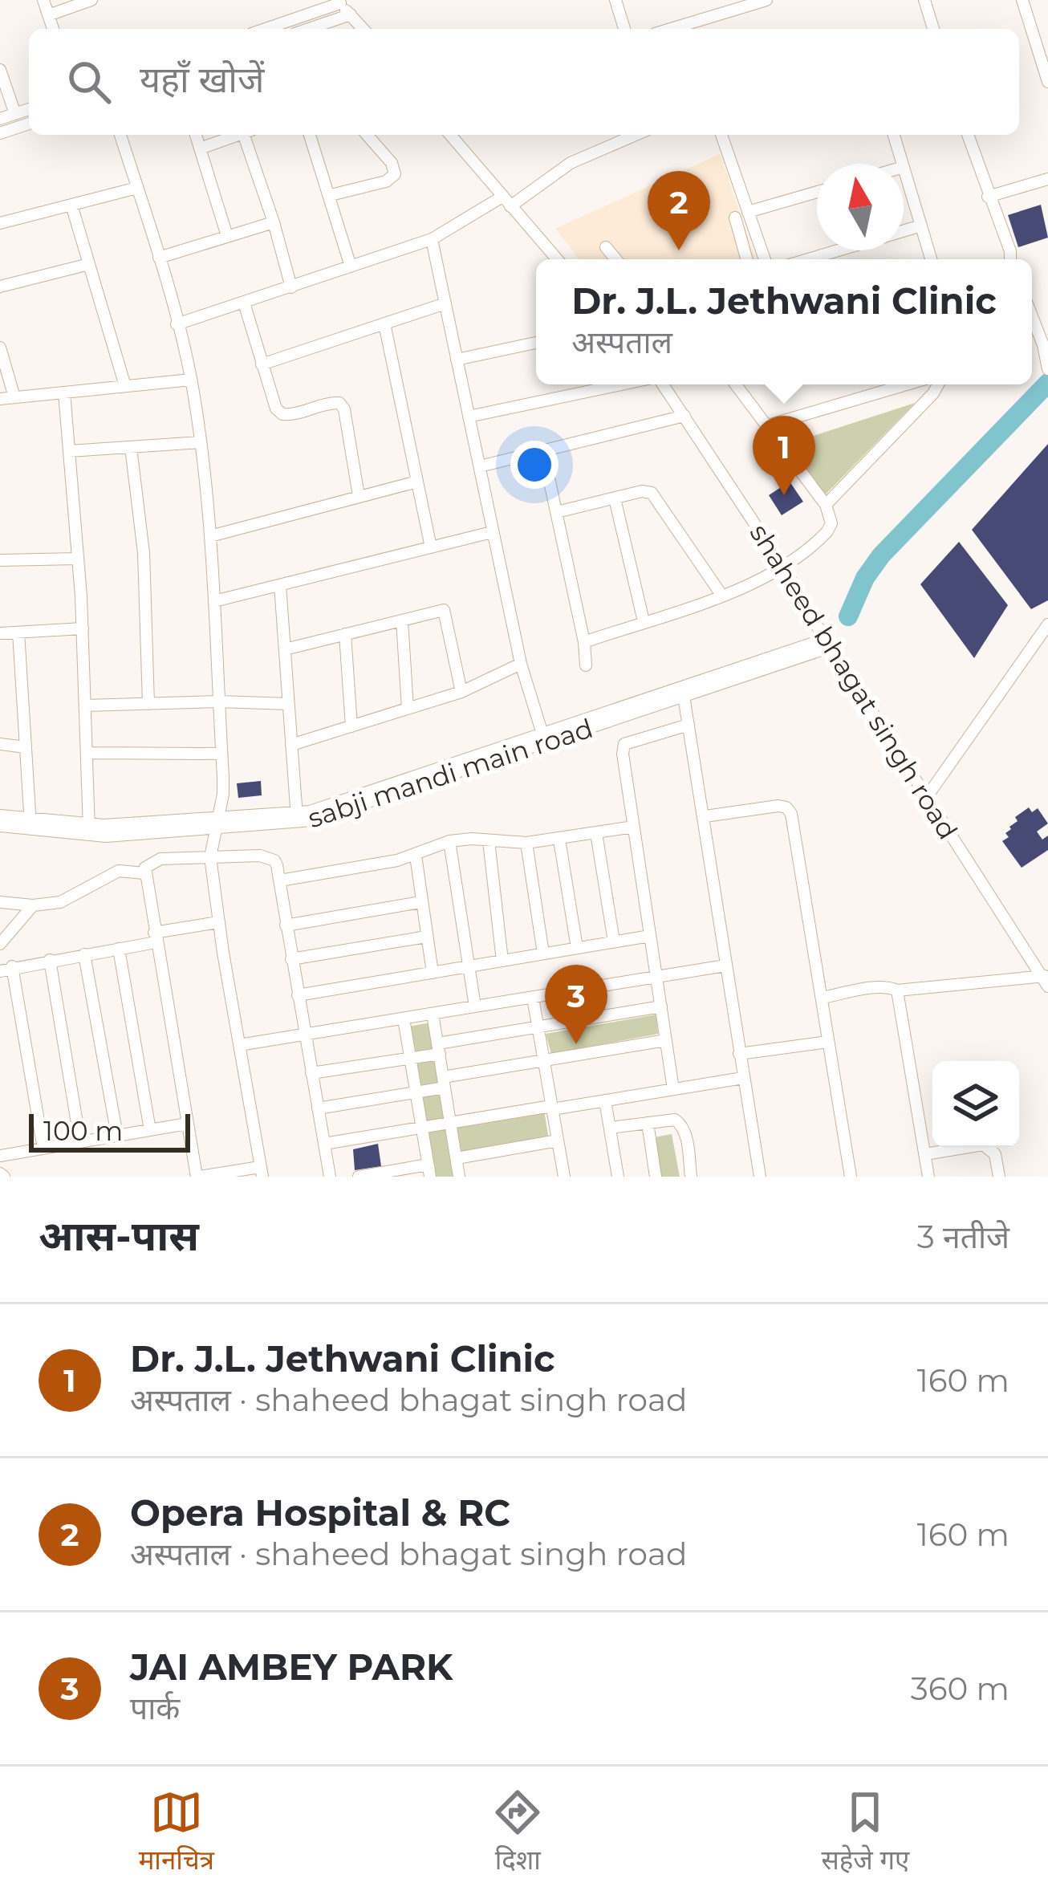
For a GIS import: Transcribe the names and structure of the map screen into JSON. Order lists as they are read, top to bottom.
{
  "streets": {
    "street": ["shaheed bhagat singh road", "sabji mandi main road"]
  },
  "crossings": [
    ["shaheed bhagat singh road", "sabji mandi main road"]
  ],
  "scale_bar": "100 m",
  "north": "top",
  "page": {
    "search": "यहाँ खोजें",
    "pins": ["2", "1", "3"],
    "popup": ["Dr. J.L. Jethwani Clinic", "अस्पताल"],
    "scale": "100 m",
    "heading": ["आस-पास", "3 नतीजे"],
    "list": [
      {
        "mark": "1",
        "name": "Dr. J.L. Jethwani Clinic",
        "note": "अस्पताल · shaheed bhagat singh road",
        "value": "160 m"
      },
      {
        "mark": "2",
        "name": "Opera Hospital & RC",
        "note": "अस्पताल · shaheed bhagat singh road",
        "value": "160 m"
      },
      {
        "mark": "3",
        "name": "JAI AMBEY PARK",
        "note": "पार्क",
        "value": "360 m"
      }
    ],
    "nav": ["मानचित्र", "दिशा", "सहेजे गए"]
  }
}
